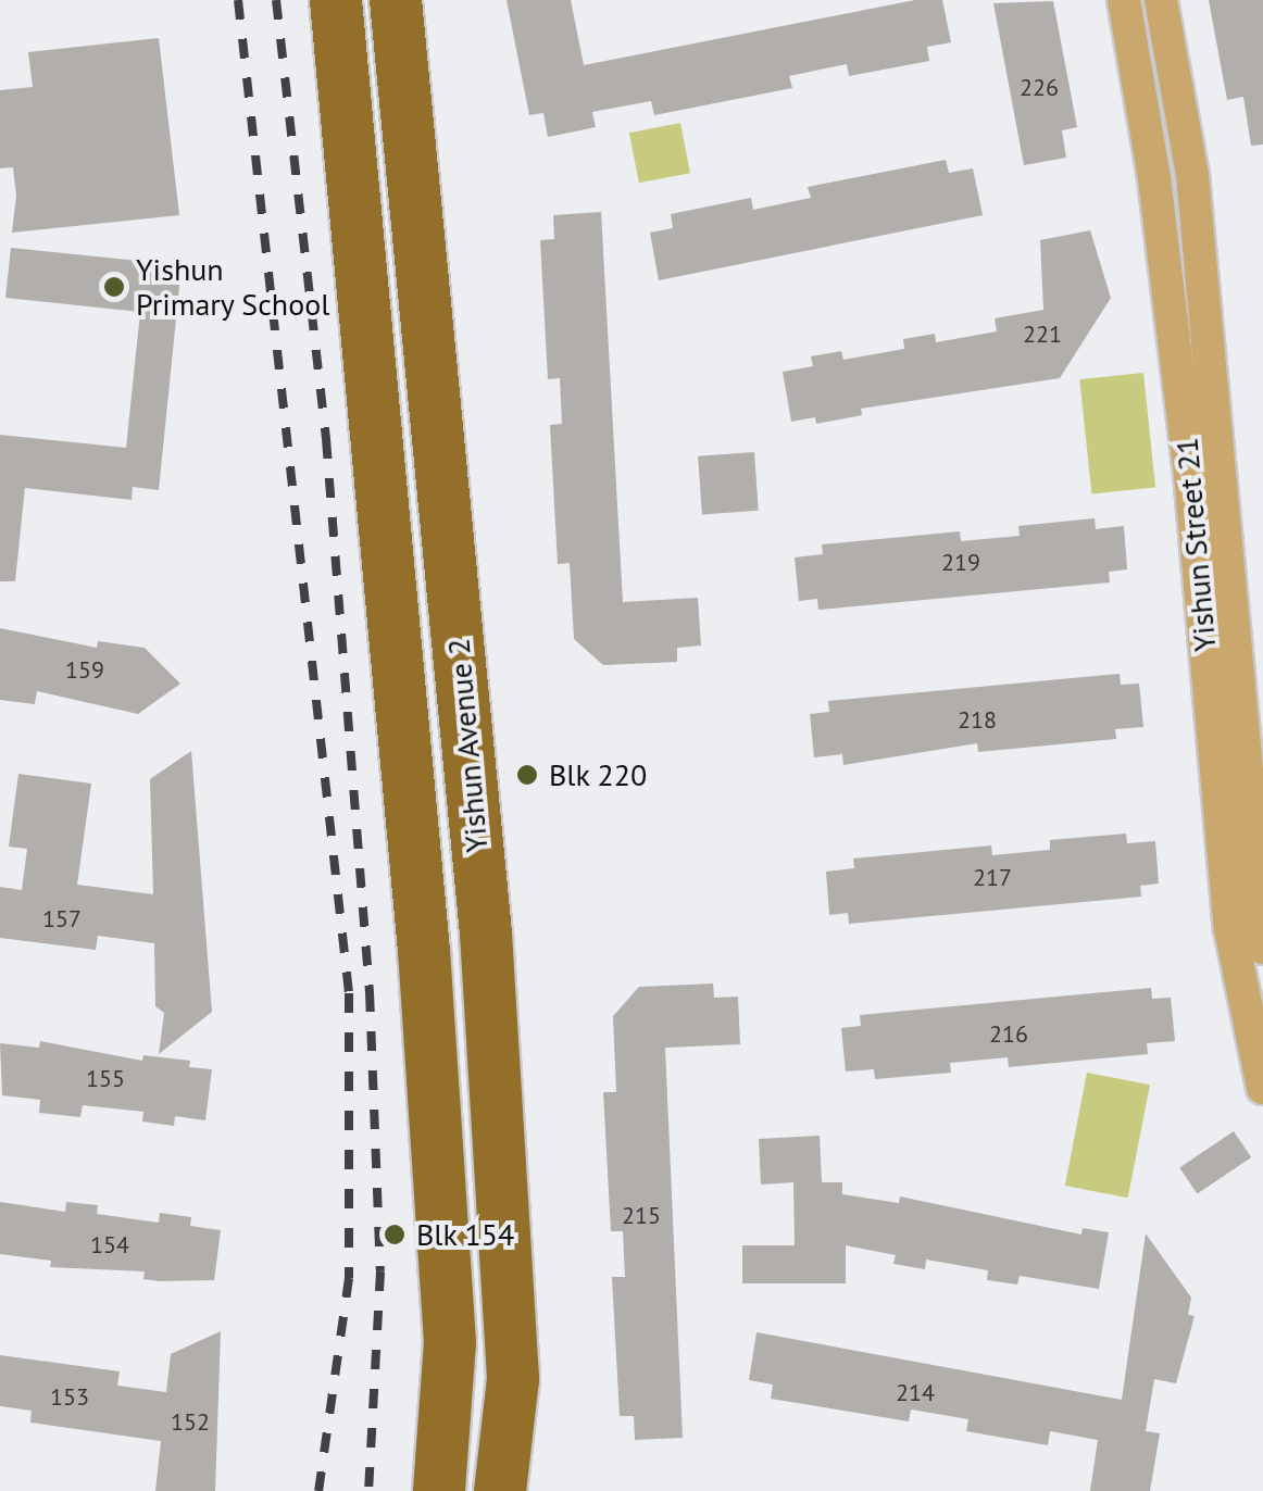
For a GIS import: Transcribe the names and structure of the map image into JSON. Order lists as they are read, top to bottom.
{
  "streets": {
    "main road": ["Yishun Avenue 2"],
    "street": ["Yishun Street 21"]
  },
  "places": ["Yishun Primary School", "Blk 220", "Blk 154"],
  "house_numbers": [
    "226",
    "221",
    "219",
    "159",
    "218",
    "217",
    "157",
    "216",
    "155",
    "215",
    "154",
    "214",
    "153",
    "152"
  ]
}
